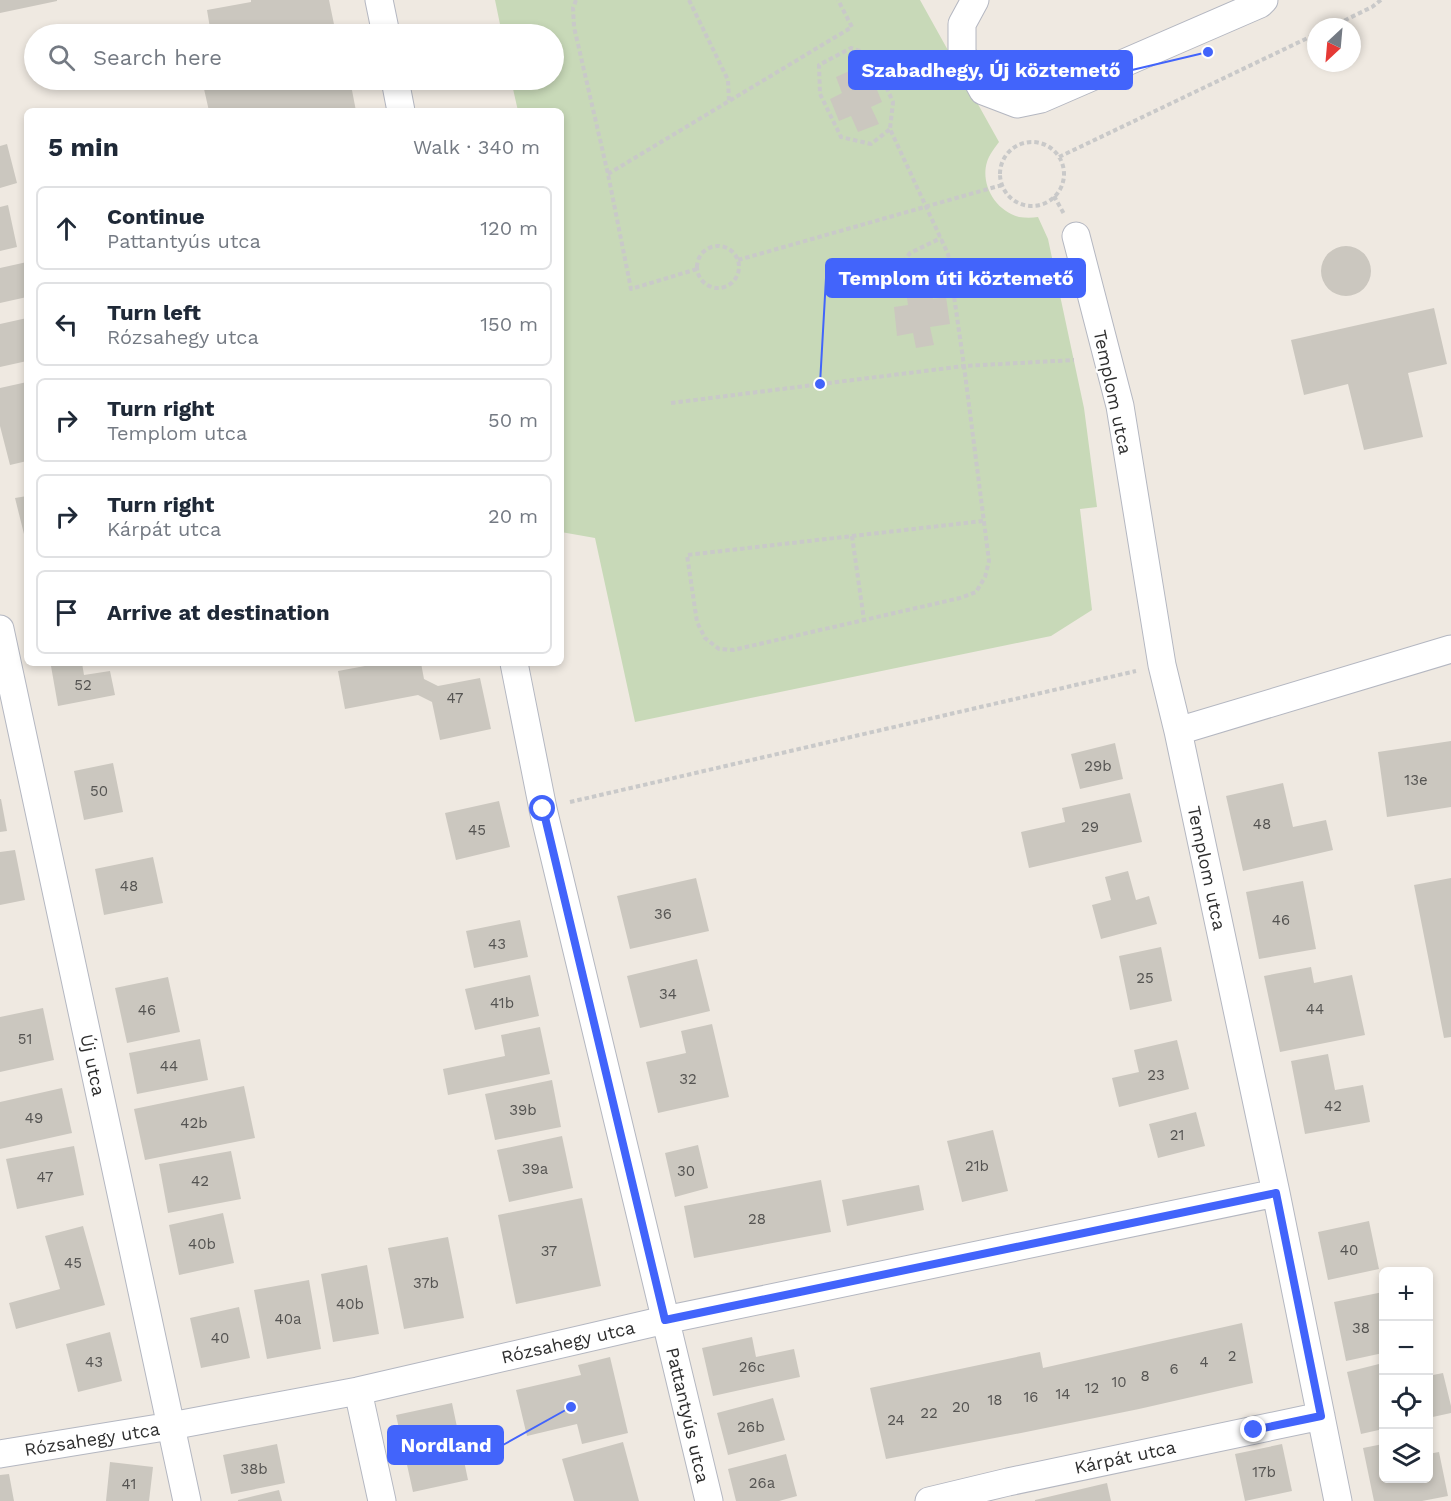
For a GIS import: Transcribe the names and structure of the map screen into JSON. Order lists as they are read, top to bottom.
{
  "streets": {
    "street": [
      "Templom utca",
      "Új utca",
      "Rózsahegy utca",
      "Pattantyús utca",
      "Kárpát utca"
    ]
  },
  "crossings": [
    ["Templom utca", "Rózsahegy utca"],
    ["Templom utca", "Kárpát utca"],
    ["Új utca", "Rózsahegy utca"],
    ["Rózsahegy utca", "Pattantyús utca"]
  ],
  "places": ["Szabadhegy, Új köztemető", "Templom úti köztemető", "Nordland"],
  "house_numbers": [
    "52",
    "47",
    "29b",
    "13e",
    "50",
    "48",
    "29",
    "45",
    "48",
    "36",
    "46",
    "43",
    "25",
    "34",
    "41b",
    "44",
    "46",
    "51",
    "44",
    "23",
    "32",
    "42",
    "39b",
    "49",
    "42b",
    "21",
    "21b",
    "39a",
    "30",
    "47",
    "42",
    "28",
    "40b",
    "40",
    "37",
    "45",
    "37b",
    "40b",
    "40a",
    "38",
    "40",
    "2",
    "43",
    "4",
    "26c",
    "6",
    "8",
    "10",
    "12",
    "14",
    "16",
    "18",
    "20",
    "22",
    "24",
    "26b",
    "38b",
    "17b",
    "26a",
    "41"
  ],
  "north": "bottom left",
  "page": {
    "search": "Search here",
    "heading": ["5 min", "Walk · 340 m"],
    "list": [
      ["Continue", "Pattantyús utca", "120 m"],
      ["Turn left", "Rózsahegy utca", "150 m"],
      ["Turn right", "Templom utca", "50 m"],
      ["Turn right", "Kárpát utca", "20 m"],
      "Arrive at destination"
    ],
    "map_buttons": ["+", "−"]
  }
}
